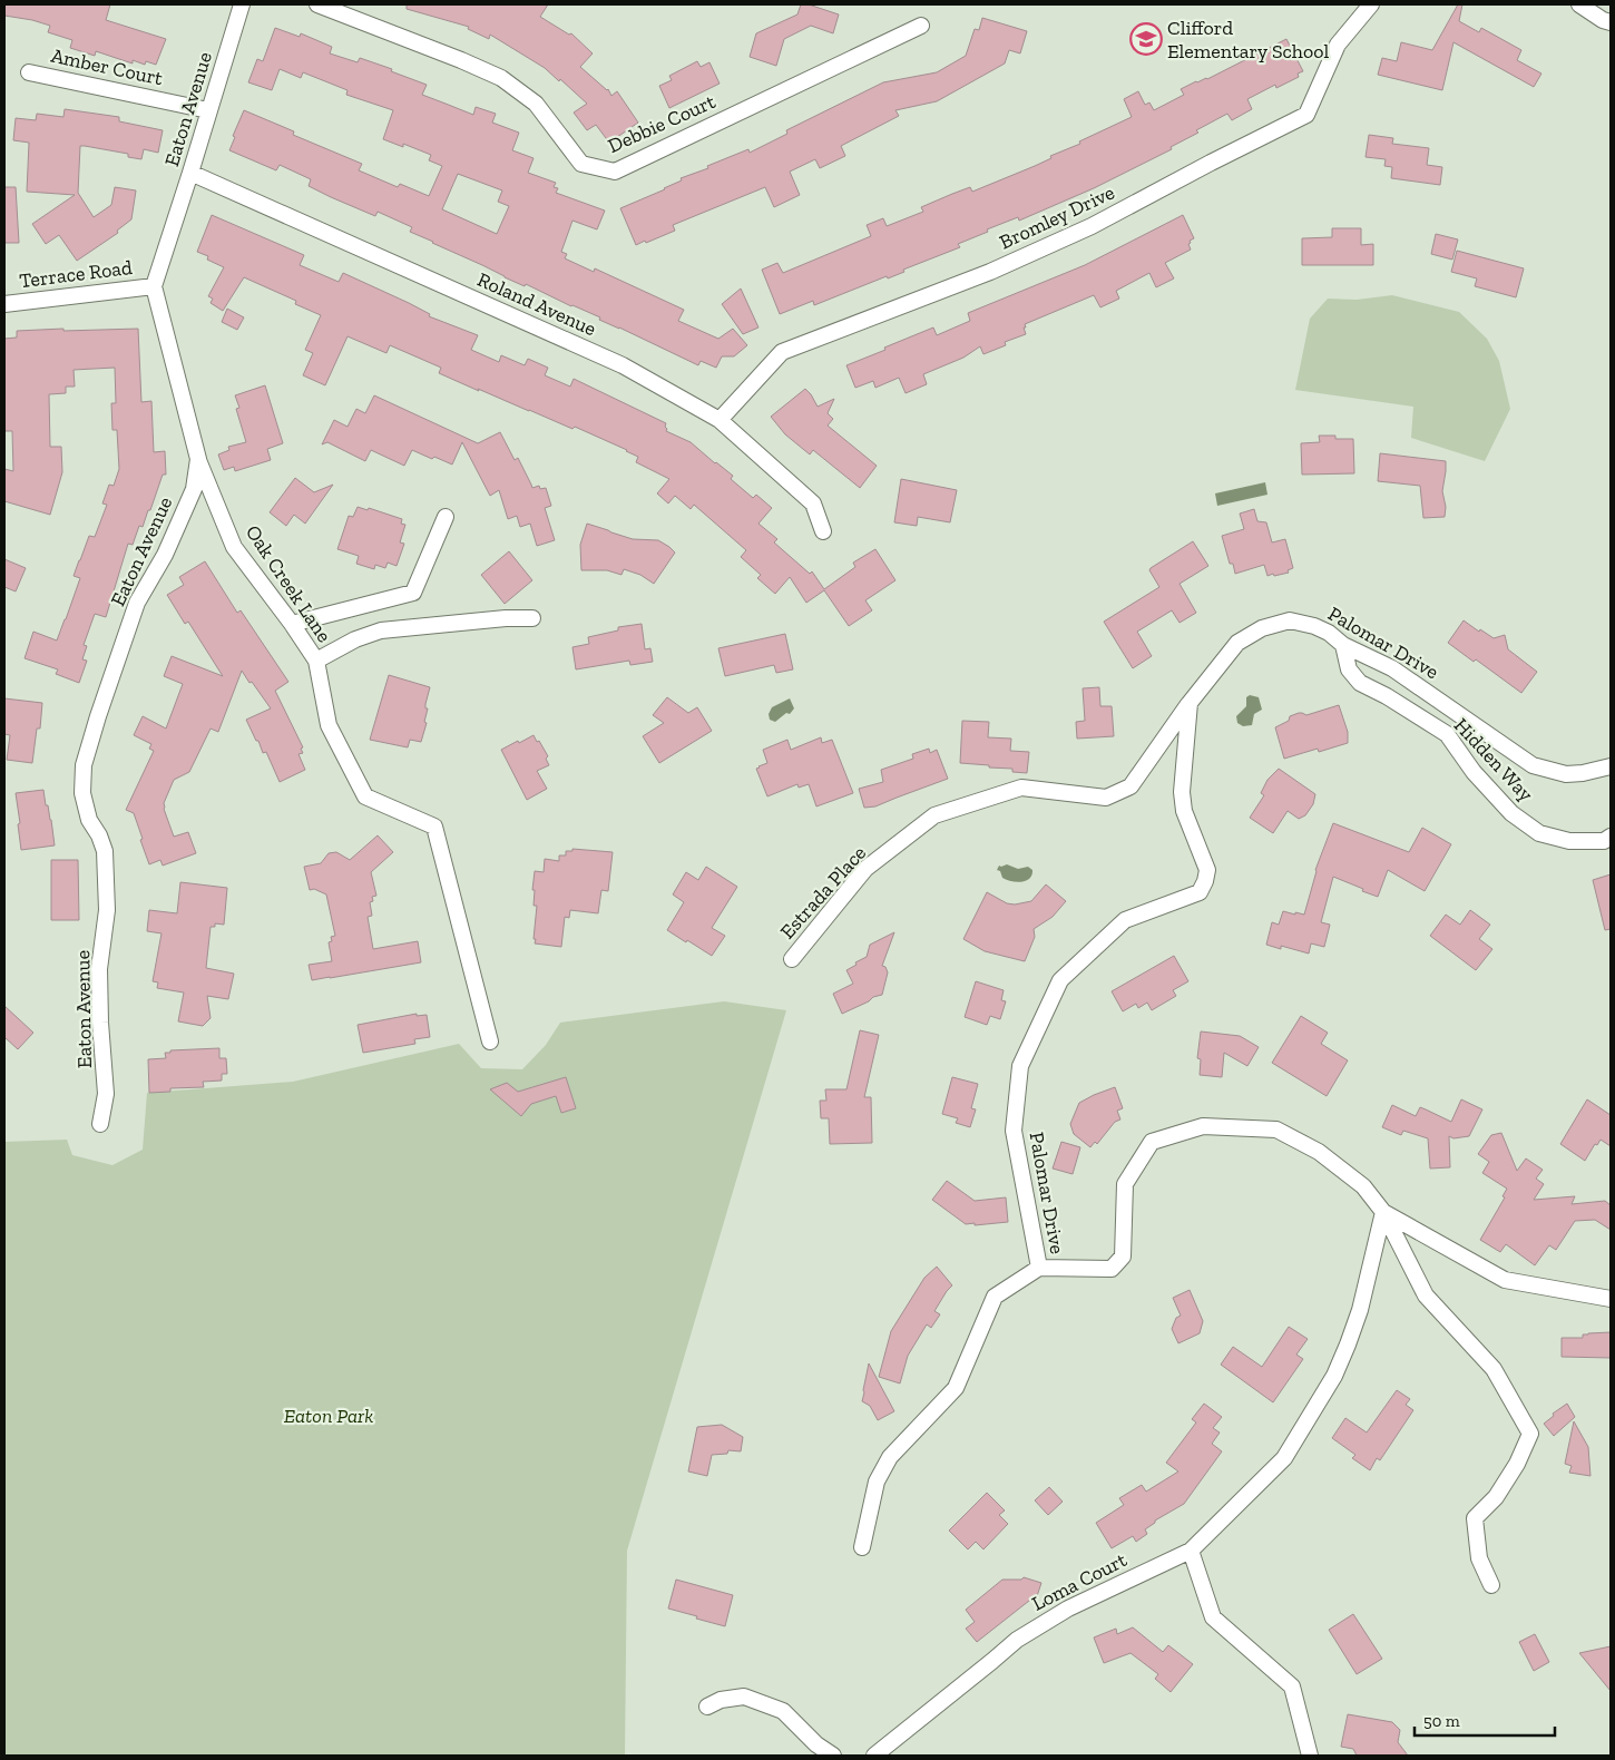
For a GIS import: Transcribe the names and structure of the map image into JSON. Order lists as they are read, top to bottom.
{
  "streets": {
    "street": [
      "Amber Court",
      "Eaton Avenue",
      "Debbie Court",
      "Bromley Drive",
      "Terrace Road",
      "Roland Avenue",
      "Oak Creek Lane",
      "Palomar Drive",
      "Hidden Way",
      "Estrada Place",
      "Loma Court"
    ]
  },
  "crossings": [
    ["Amber Court", "Eaton Avenue"],
    ["Eaton Avenue", "Terrace Road"],
    ["Eaton Avenue", "Roland Avenue"],
    ["Eaton Avenue", "Oak Creek Lane"],
    ["Bromley Drive", "Roland Avenue"],
    ["Palomar Drive", "Hidden Way"],
    ["Palomar Drive", "Estrada Place"]
  ],
  "parks": ["Eaton Park"],
  "places": {
    "school or university": ["Clifford Elementary School"]
  },
  "scale_bar": "50 m"
}
